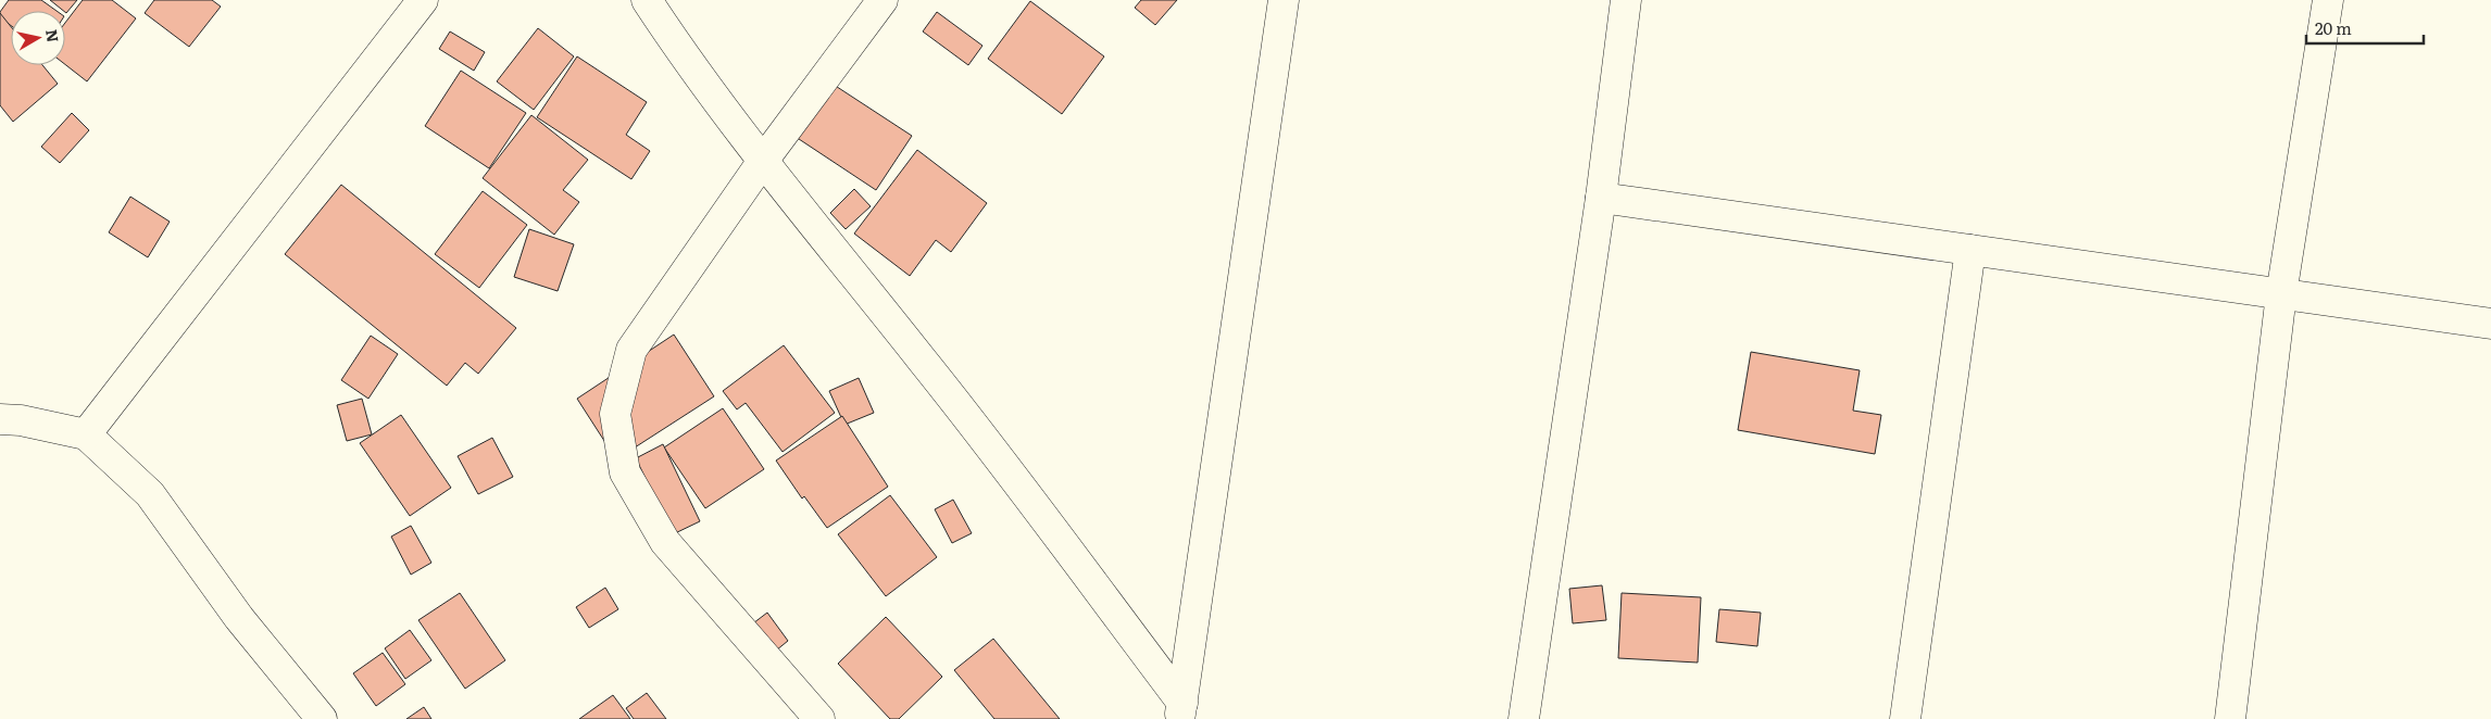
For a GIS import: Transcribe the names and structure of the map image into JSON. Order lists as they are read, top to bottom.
{
  "scale_bar": "20 m",
  "north": "right"
}
